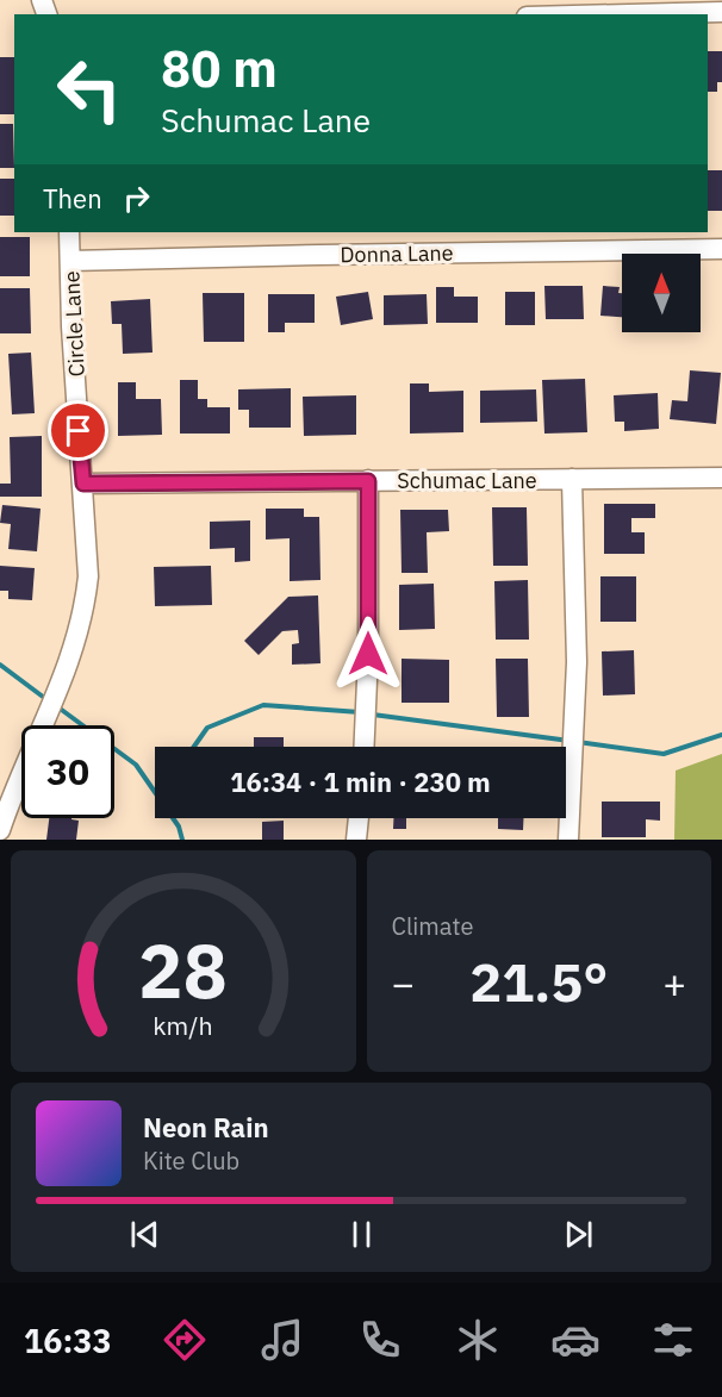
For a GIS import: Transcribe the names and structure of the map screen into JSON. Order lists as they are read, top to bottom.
{
  "streets": {
    "street": ["Donna Lane", "Circle Lane", "Schumac Lane"]
  },
  "crossings": [
    ["Donna Lane", "Circle Lane"],
    ["Circle Lane", "Schumac Lane"]
  ],
  "north": "top",
  "page": {
    "turn": ["80 m", "Schumac Lane"],
    "then": "Then",
    "limit": "30",
    "trip": "16:34 · 1 min · 230 m",
    "tile": "Climate",
    "heat": ["−", "21.5°", "+"],
    "song": ["Neon Rain", "Kite Club"],
    "tabs": "16:33",
    "gauge": ["28", "km/h"]
  }
}
